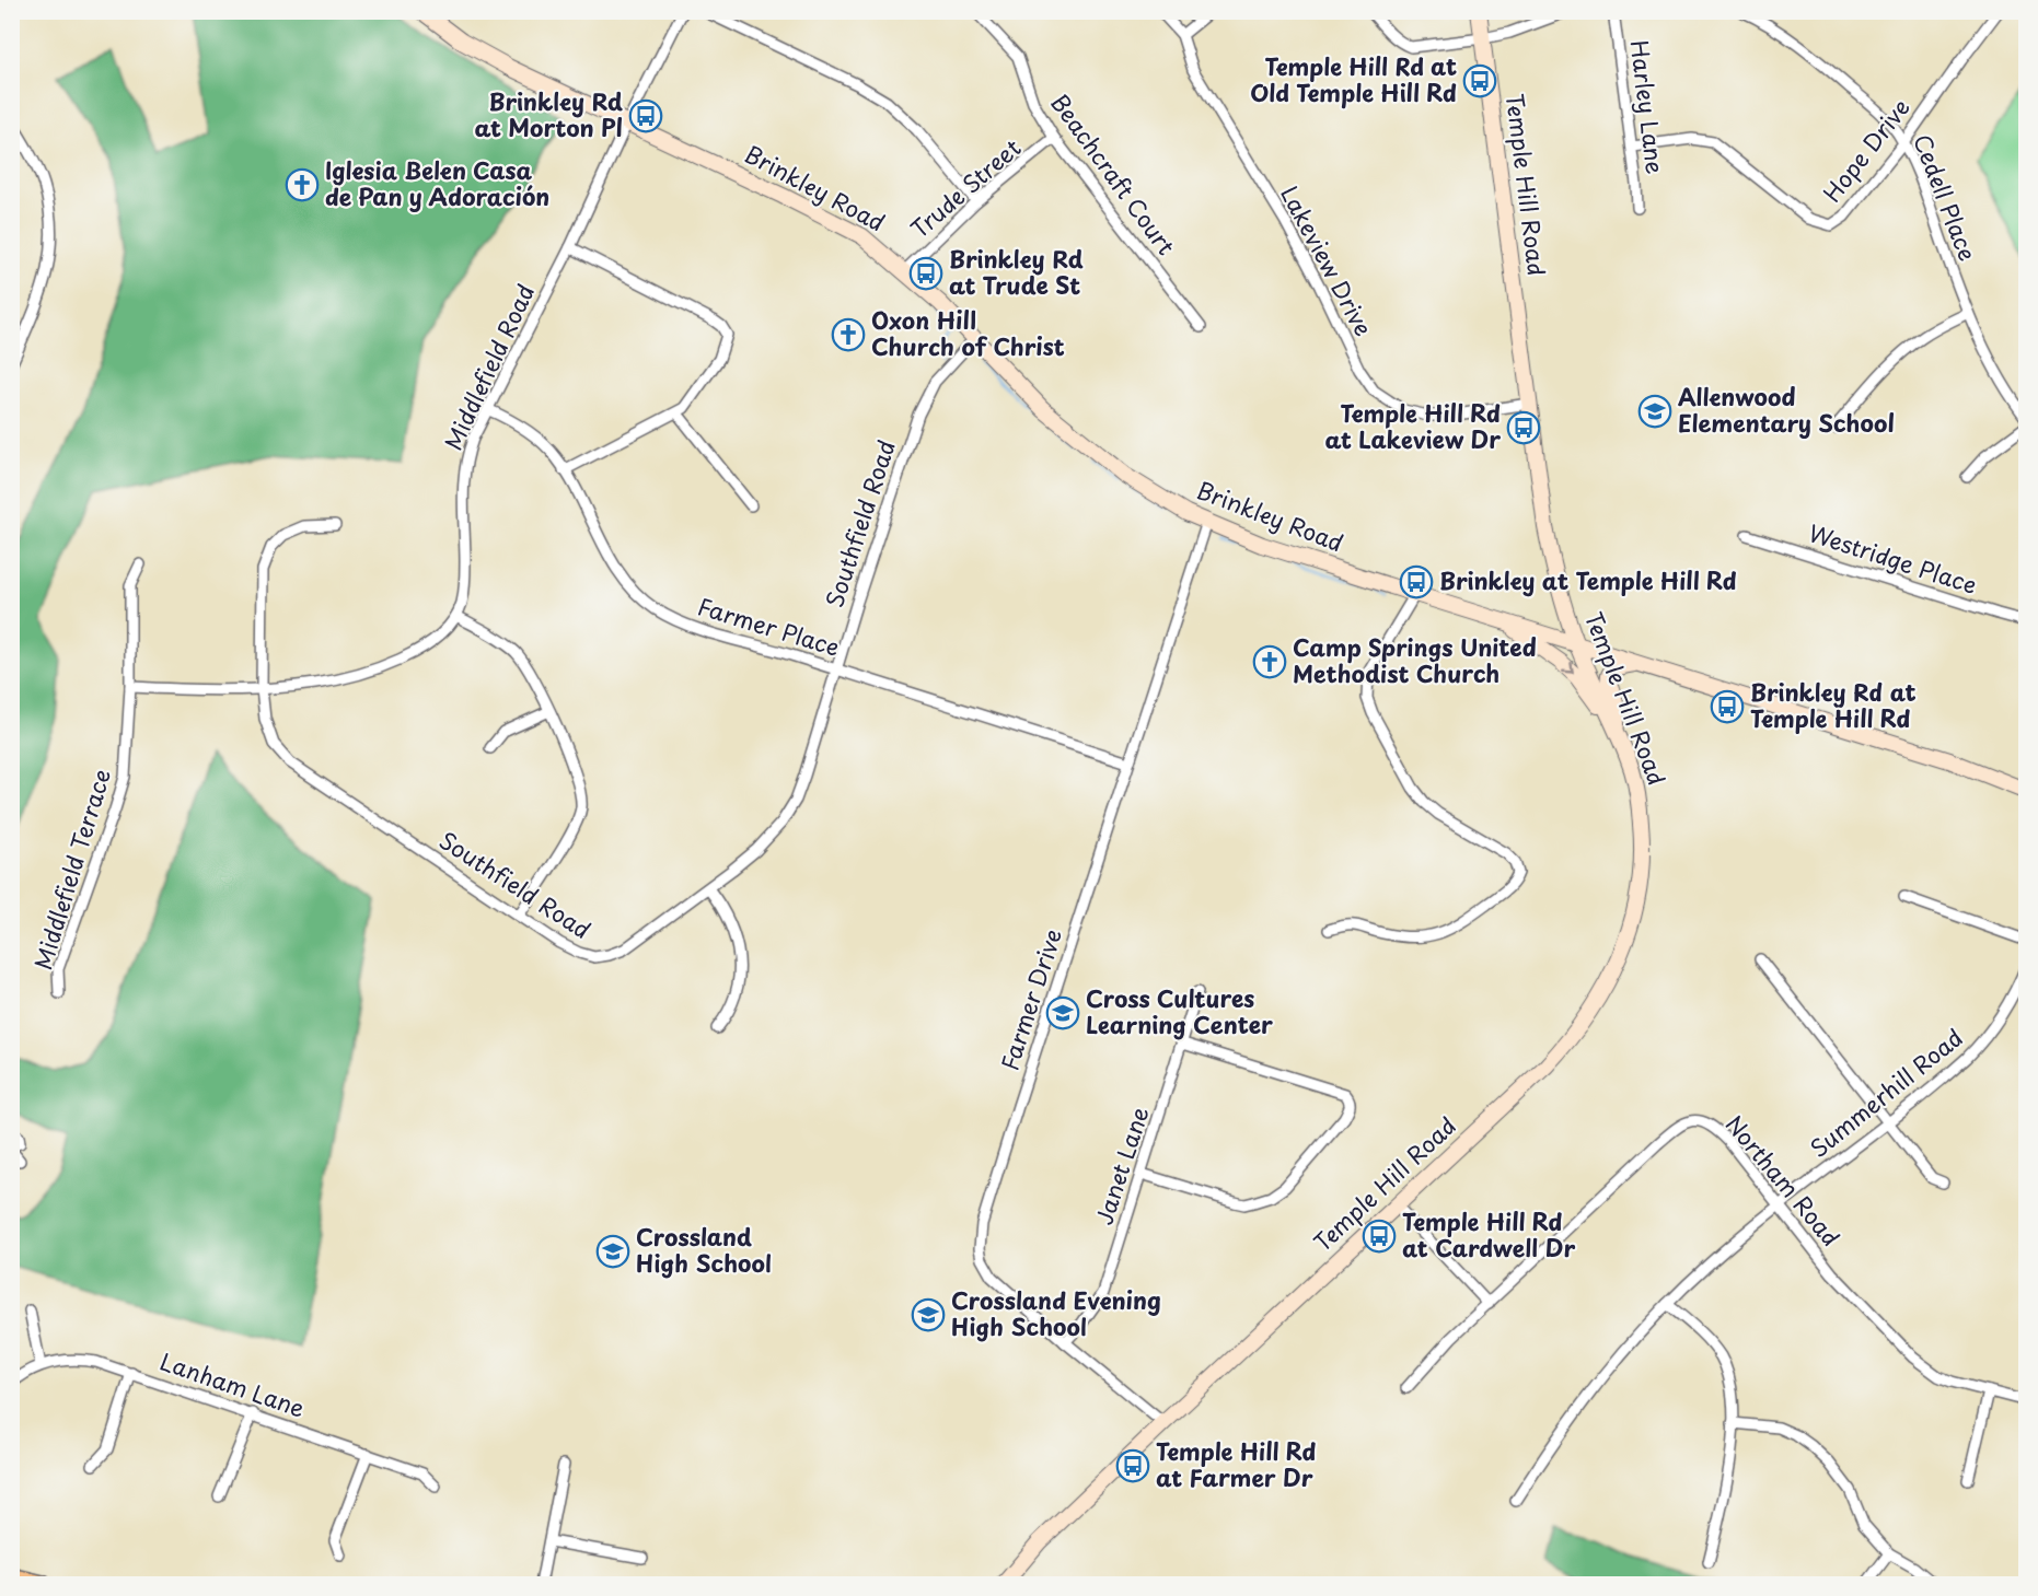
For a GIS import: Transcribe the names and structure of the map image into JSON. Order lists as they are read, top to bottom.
{
  "streets": {
    "main road": ["Temple Hill Road", "Brinkley Road"],
    "street": [
      "Harley Lane",
      "Hope Drive",
      "Beachcraft Court",
      "Trude Street",
      "Cedell Place",
      "Lakeview Drive",
      "Middlefield Road",
      "Southfield Road",
      "Westridge Place",
      "Farmer Place",
      "Middlefield Terrace",
      "Farmer Drive",
      "Summerhill Road",
      "Janet Lane",
      "Northam Road",
      "Lanham Lane"
    ]
  },
  "crossings": [
    ["Harley Lane", "Hope Drive"],
    ["Hope Drive", "Cedell Place"],
    ["Beachcraft Court", "Trude Street"],
    ["Temple Hill Road", "Brinkley Road"],
    ["Temple Hill Road", "Lakeview Drive"],
    ["Temple Hill Road", "Farmer Drive"],
    ["Brinkley Road", "Trude Street"],
    ["Brinkley Road", "Middlefield Road"],
    ["Brinkley Road", "Southfield Road"],
    ["Brinkley Road", "Farmer Drive"],
    ["Middlefield Road", "Farmer Place"],
    ["Southfield Road", "Farmer Place"],
    ["Farmer Place", "Farmer Drive"],
    ["Farmer Drive", "Janet Lane"],
    ["Summerhill Road", "Northam Road"]
  ],
  "places": {
    "bus stop": [
      "Temple Hill Rd at Old Temple Hill Rd",
      "Brinkley Rd at Morton Pl",
      "Brinkley Rd at Trude St",
      "Temple Hill Rd at Lakeview Dr",
      "Brinkley at Temple Hill Rd",
      "Brinkley Rd at Temple Hill Rd",
      "Temple Hill Rd at Cardwell Dr",
      "Temple Hill Rd at Farmer Dr"
    ],
    "church": ["Iglesia Belen Casa de Pan y Adoración", "Oxon Hill Church of Christ", "Camp Springs United Methodist Church"],
    "school or university": [
      "Allenwood Elementary School",
      "Cross Cultures Learning Center",
      "Crossland High School",
      "Crossland Evening High School"
    ]
  }
}
